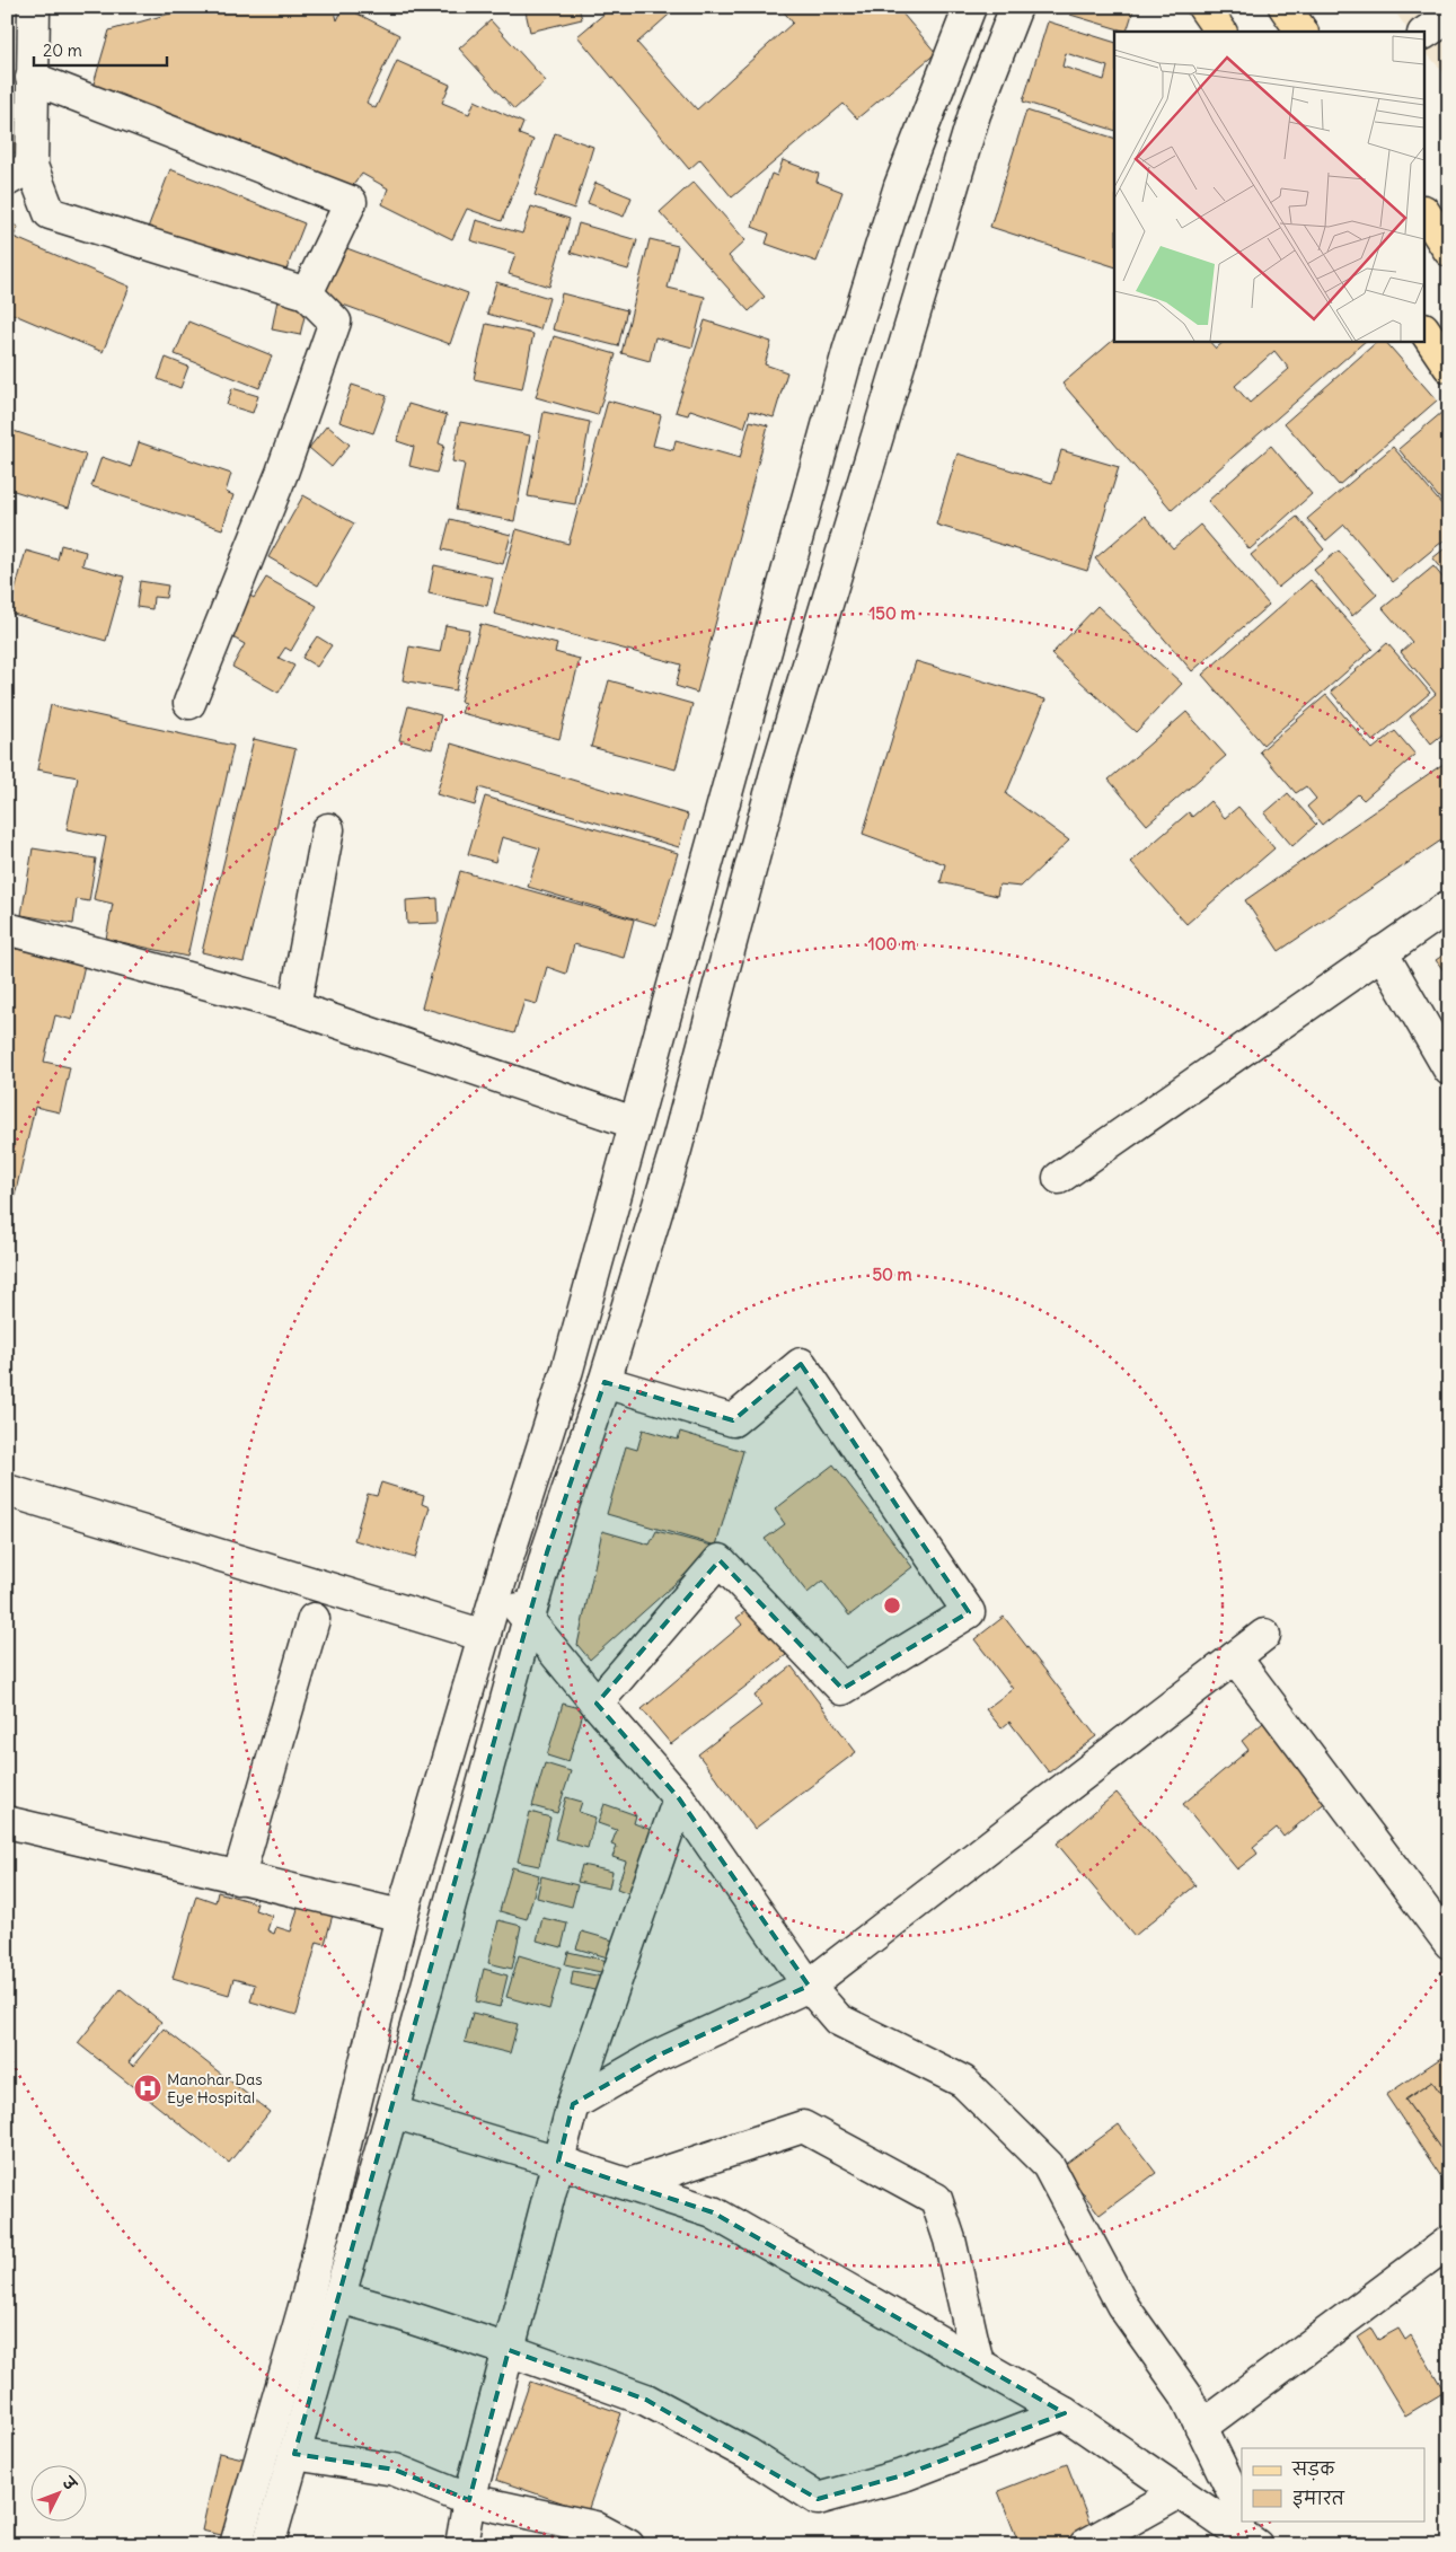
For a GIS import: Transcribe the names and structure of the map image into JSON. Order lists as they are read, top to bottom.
{
  "places": {
    "hospital": ["Manohar Das Eye Hospital"]
  },
  "legend": ["सड़क", "इमारत"],
  "scale_bar": "20 m",
  "north": "top right",
  "rings": ["150 m", "100 m", "50 m"]
}
